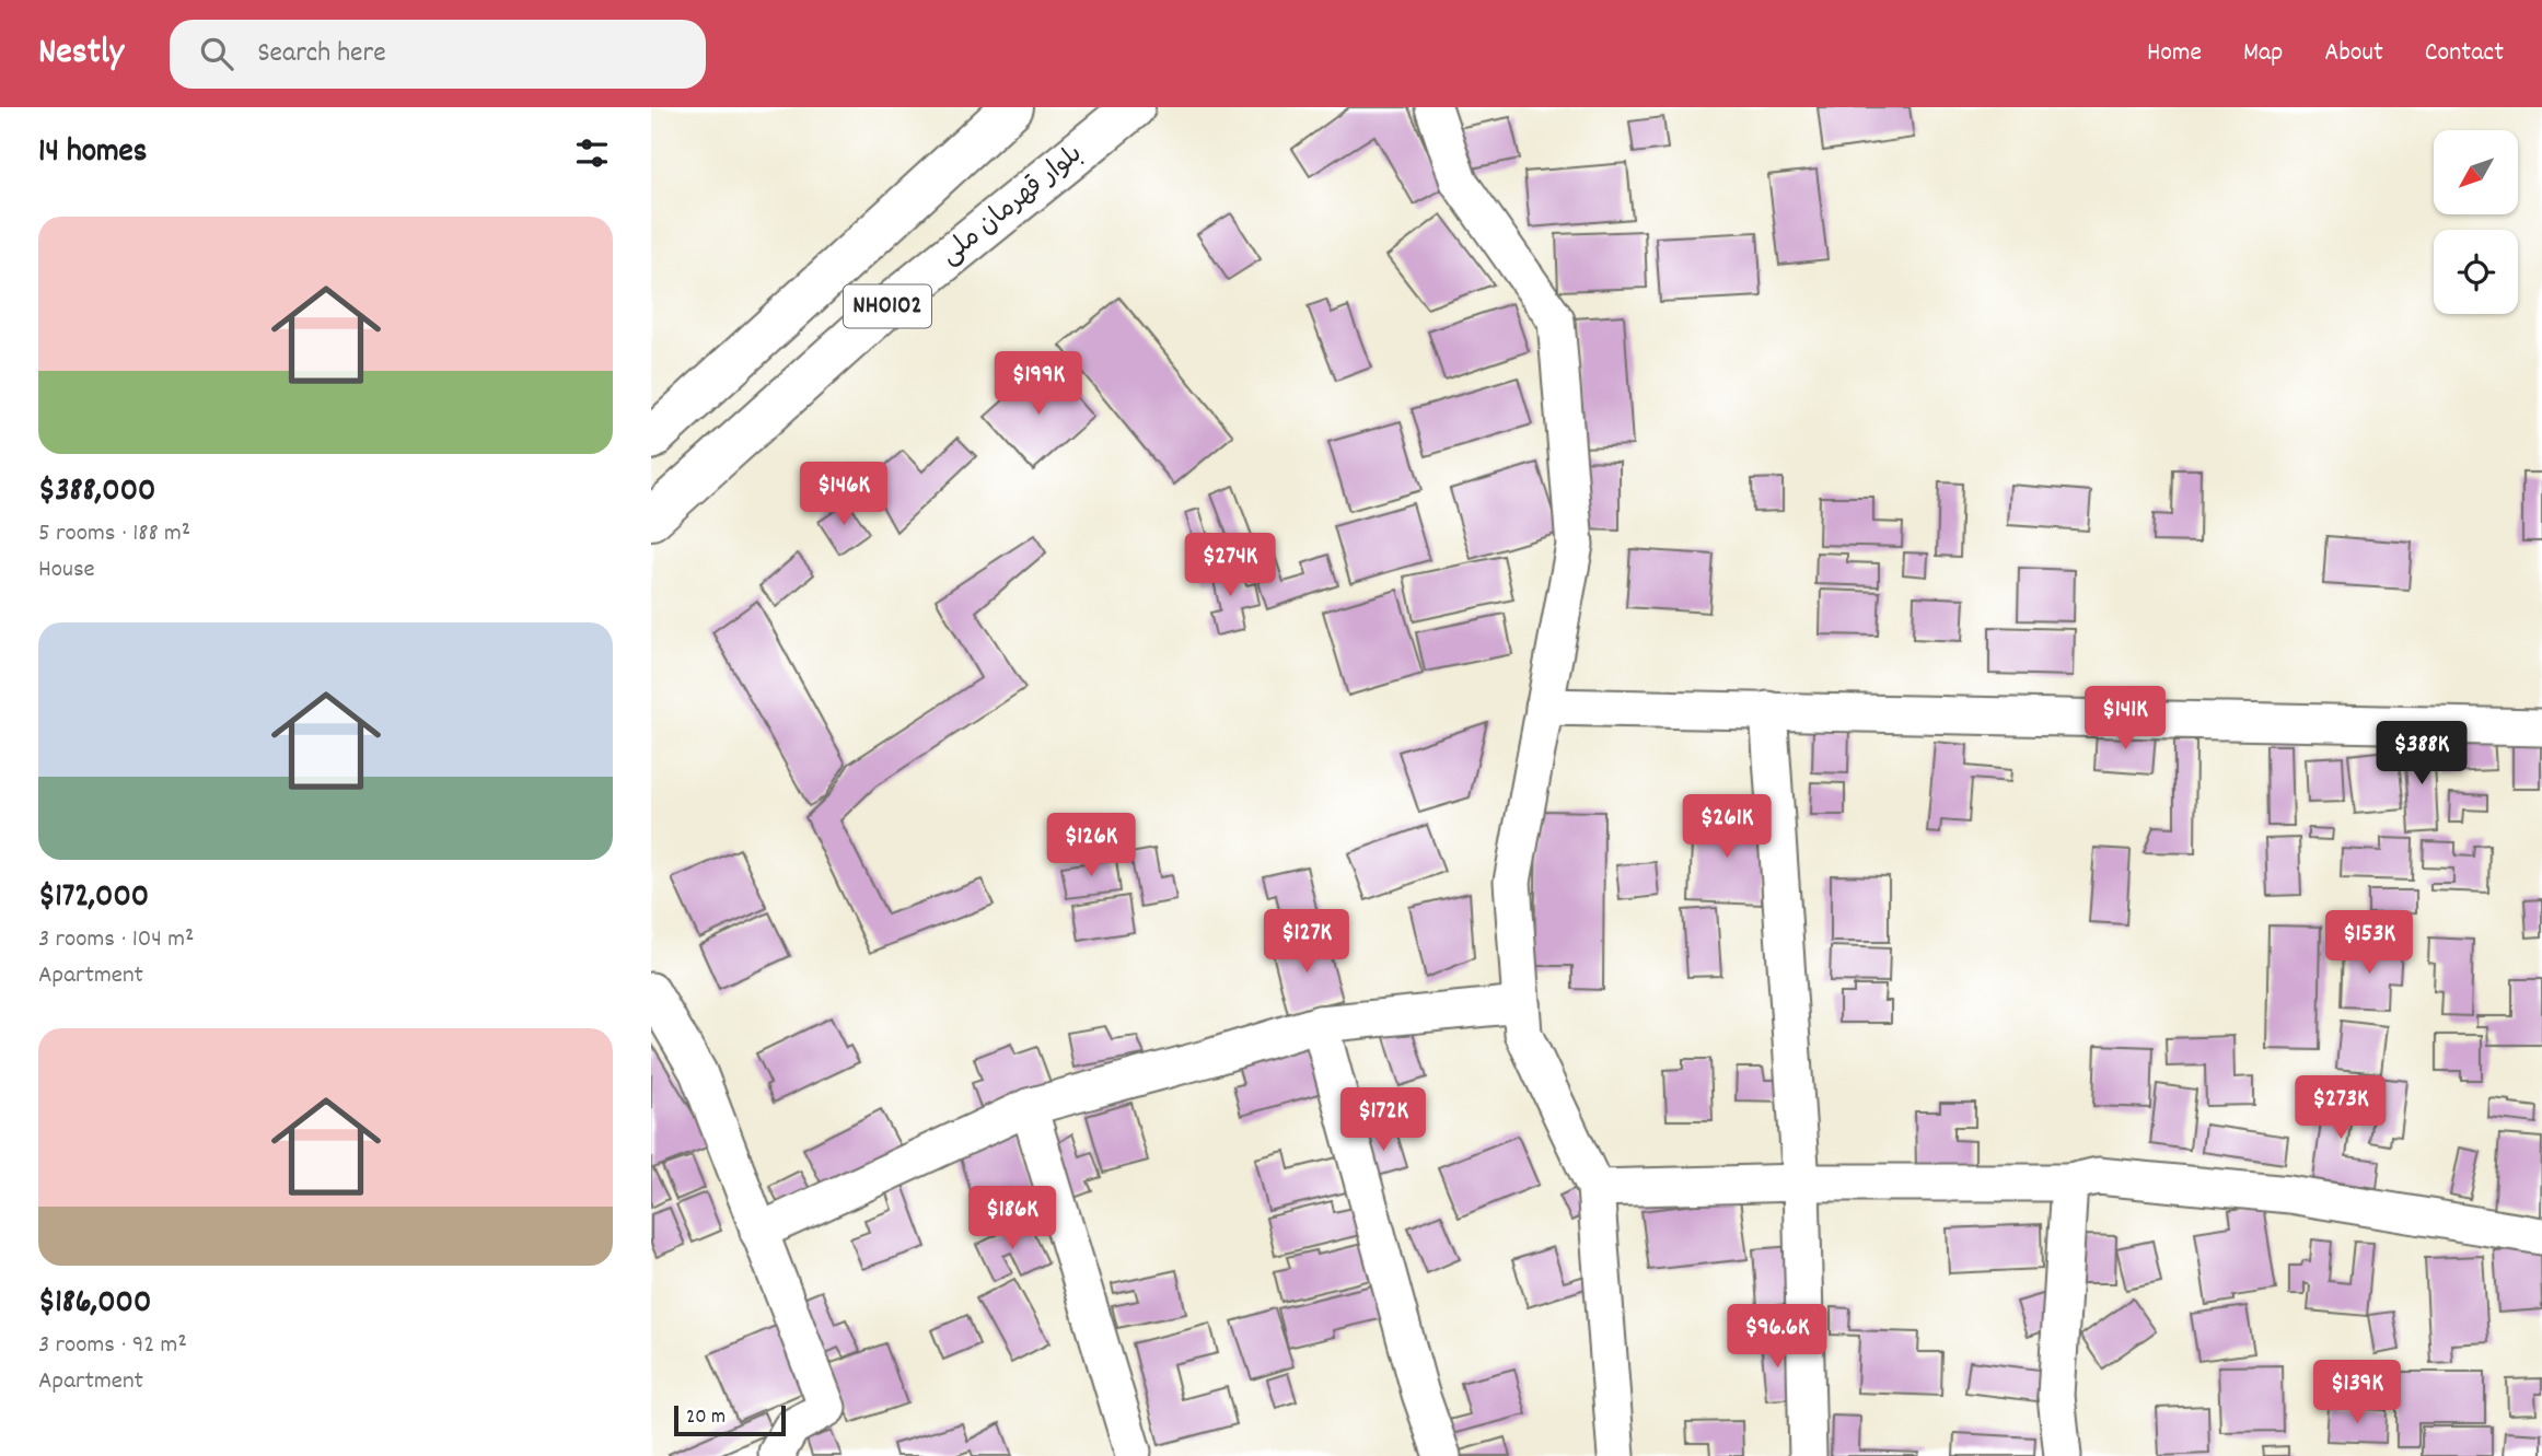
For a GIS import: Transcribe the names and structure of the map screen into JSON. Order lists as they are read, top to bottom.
{
  "streets": {
    "highway": ["بلوار قهرمان ملی", "NH0102"]
  },
  "scale_bar": "20 m",
  "north": "bottom left",
  "page": {
    "header": "Nestly",
    "search": "Search here",
    "nav": [
      "Home",
      "Map",
      "About",
      "Contact"
    ],
    "heading": "14 homes",
    "list": [
      {
        "name": "$388,000",
        "note": "5 rooms · 188 m² · House"
      },
      {
        "name": "$172,000",
        "note": "3 rooms · 104 m² · Apartment"
      },
      {
        "name": "$186,000",
        "note": "3 rooms · 92 m² · Apartment"
      }
    ],
    "price": [
      "$199K",
      "$146K",
      "$274K",
      "$141K",
      "$388K",
      "$261K",
      "$126K",
      "$127K",
      "$153K",
      "$273K",
      "$172K",
      "$186K",
      "$96.6K",
      "$139K"
    ],
    "scale": "20 m"
  }
}
